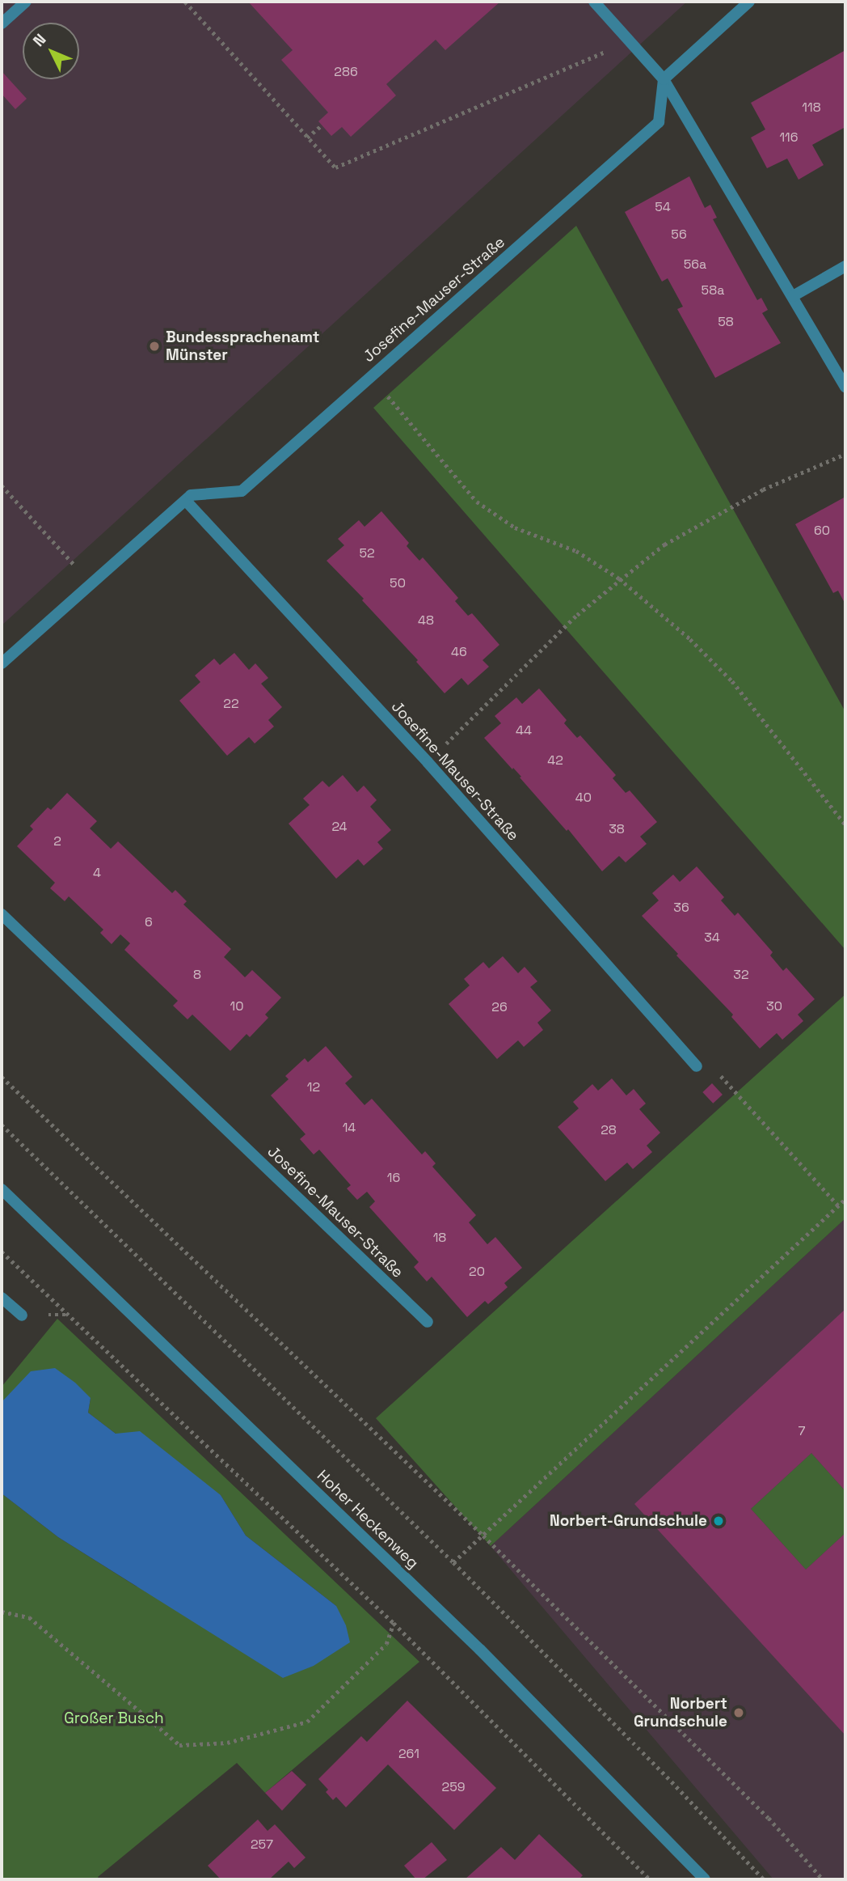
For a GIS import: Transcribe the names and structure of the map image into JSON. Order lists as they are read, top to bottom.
{
  "streets": {
    "street": ["Josefine-Mauser-Straße", "Hoher Heckenweg"]
  },
  "parks": ["Großer Busch"],
  "places": ["Bundessprachenamt Münster", "Norbert-Grundschule", "Norbert Grundschule"],
  "house_numbers": [
    "286",
    "118",
    "116",
    "54",
    "56",
    "56a",
    "58a",
    "58",
    "60",
    "52",
    "50",
    "48",
    "46",
    "22",
    "44",
    "42",
    "40",
    "24",
    "38",
    "2",
    "4",
    "36",
    "6",
    "34",
    "8",
    "32",
    "10",
    "30",
    "26",
    "12",
    "14",
    "28",
    "16",
    "18",
    "20",
    "7",
    "261",
    "259",
    "257"
  ],
  "north": "top left"
}
